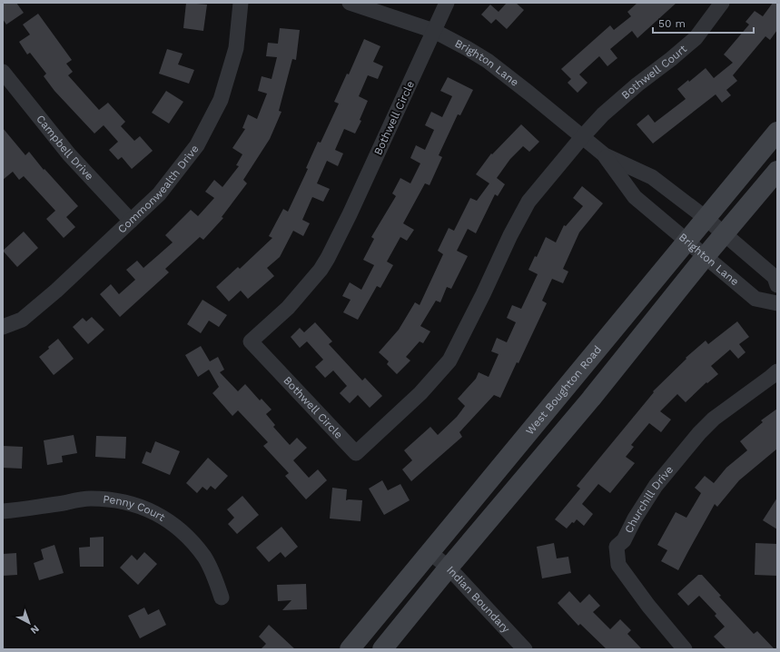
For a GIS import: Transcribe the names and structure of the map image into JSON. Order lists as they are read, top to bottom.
{
  "streets": {
    "main road": ["West Boughton Road"],
    "street": [
      "Brighton Lane",
      "Bothwell Court",
      "Bothwell Circle",
      "Campbell Drive",
      "Commonwealth Drive",
      "Churchill Drive",
      "Penny Court",
      "Indian Boundary"
    ]
  },
  "crossings": [
    ["Brighton Lane", "Bothwell Court"],
    ["Brighton Lane", "Bothwell Circle"],
    ["Brighton Lane", "West Boughton Road"],
    ["Bothwell Court", "Bothwell Circle"],
    ["Campbell Drive", "Commonwealth Drive"],
    ["West Boughton Road", "Indian Boundary"]
  ],
  "scale_bar": "50 m",
  "north": "bottom right"
}
